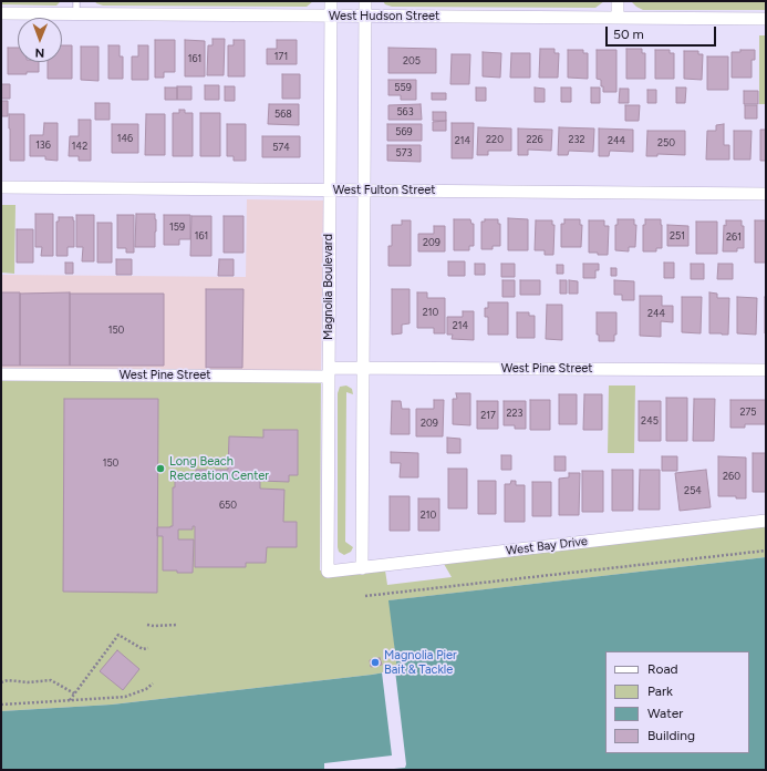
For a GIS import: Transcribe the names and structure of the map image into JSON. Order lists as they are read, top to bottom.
{
  "streets": {
    "street": [
      "West Hudson Street",
      "West Fulton Street",
      "Magnolia Boulevard",
      "West Pine Street",
      "West Bay Drive"
    ]
  },
  "crossings": [
    ["West Hudson Street", "Magnolia Boulevard"],
    ["West Fulton Street", "Magnolia Boulevard"],
    ["Magnolia Boulevard", "West Pine Street"],
    ["Magnolia Boulevard", "West Bay Drive"]
  ],
  "places": ["Long Beach Recreation Center", "Magnolia Pier Bait & Tackle"],
  "house_numbers": [
    "171",
    "161",
    "205",
    "559",
    "563",
    "568",
    "569",
    "146",
    "220",
    "226",
    "232",
    "214",
    "244",
    "250",
    "136",
    "142",
    "574",
    "573",
    "159",
    "161",
    "251",
    "261",
    "209",
    "210",
    "244",
    "214",
    "150",
    "275",
    "223",
    "217",
    "245",
    "209",
    "150",
    "260",
    "254",
    "650",
    "210"
  ],
  "legend": [
    "Road",
    "Park",
    "Water",
    "Building"
  ],
  "scale_bar": "50 m",
  "north": "bottom"
}
